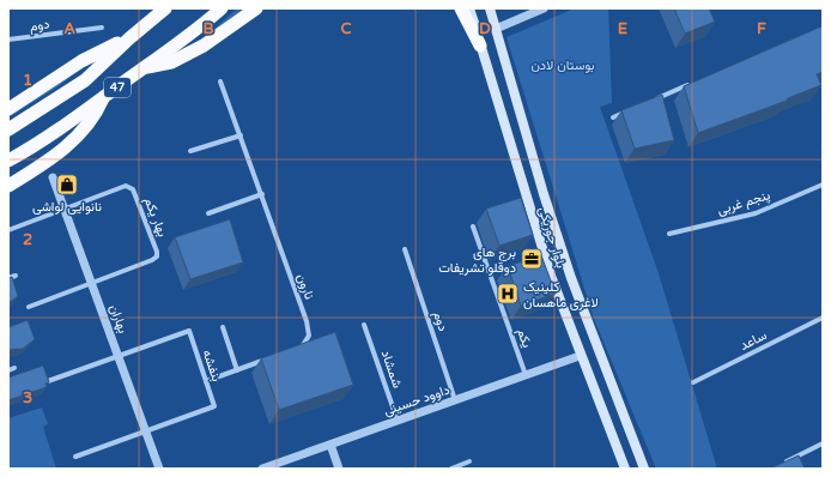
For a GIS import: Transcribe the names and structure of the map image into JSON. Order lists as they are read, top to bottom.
{
  "streets": {
    "highway": ["47"],
    "main road": ["بلوار جوریکی"],
    "street": [
      "دوم",
      "پنجم غربی",
      "بهار یکم",
      "نارون",
      "بهاران",
      "یکم",
      "ساعد",
      "بنفشه",
      "شمشاد",
      "داوود حسینی"
    ]
  },
  "crossings": [
    ["دوم", "داوود حسینی"],
    ["بهار یکم", "بهاران"],
    ["بلوار جوریکی", "داوود حسینی"],
    ["بهاران", "بنفشه"],
    ["یکم", "داوود حسینی"],
    ["شمشاد", "داوود حسینی"]
  ],
  "parks": ["بوستان لادن"],
  "places": {
    "shop": ["نانوایی لواشی"],
    "office": ["برج های دوقلو تشریفات"],
    "hospital": ["کلینیک لاغری ماهسان"]
  },
  "grid": {
    "columns": [
      "A",
      "B",
      "C",
      "D",
      "E",
      "F"
    ],
    "rows": ["1", "2", "3"]
  }
}
